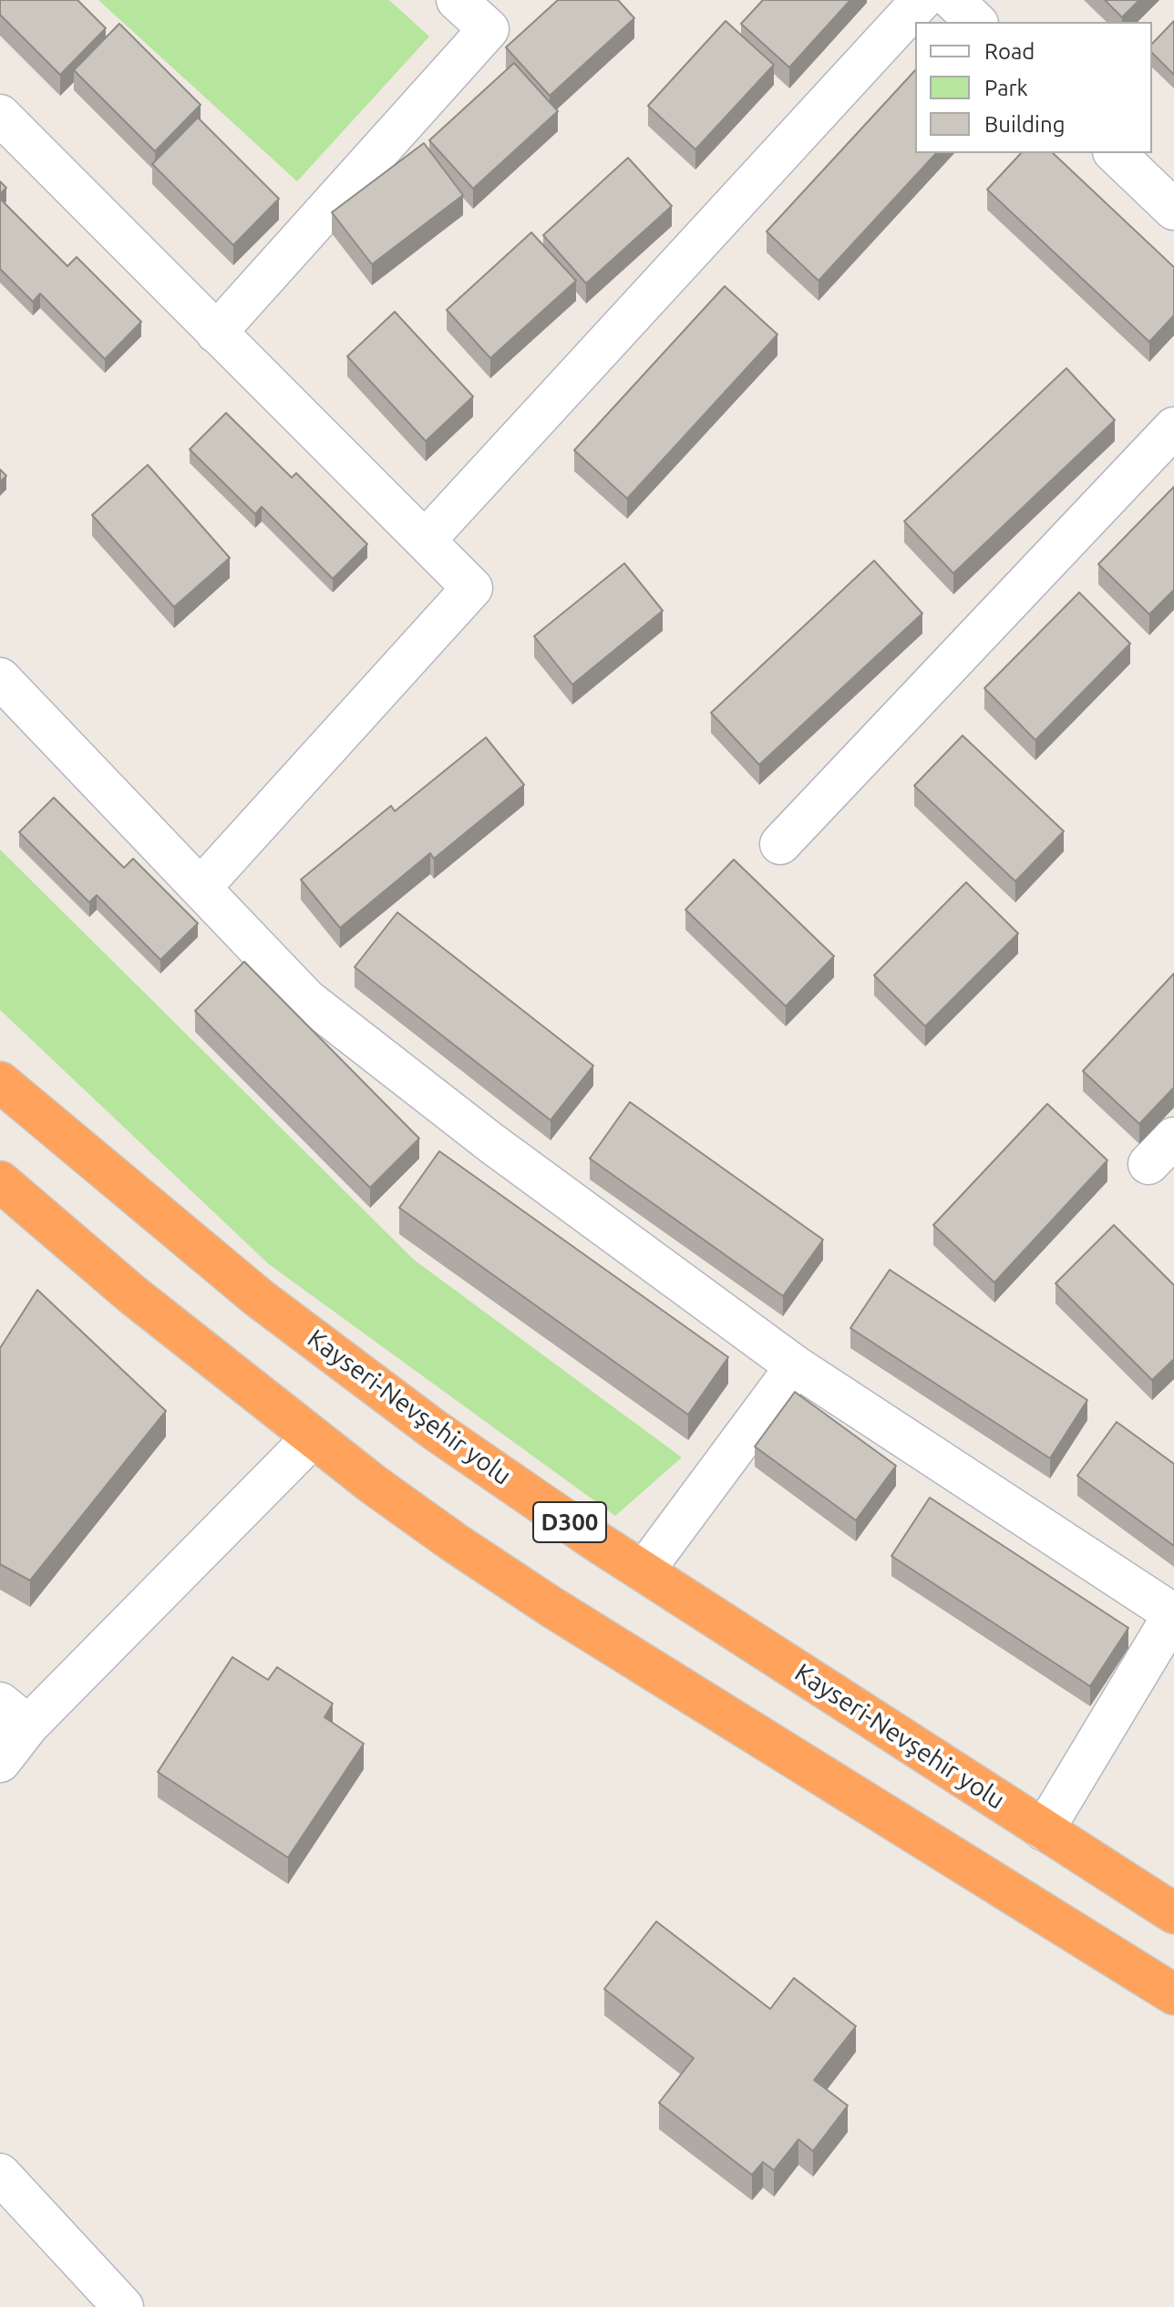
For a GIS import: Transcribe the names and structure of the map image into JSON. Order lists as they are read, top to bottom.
{
  "streets": {
    "highway": ["Kayseri-Nevşehir yolu", "D300"]
  },
  "legend": ["Road", "Park", "Building"]
}
